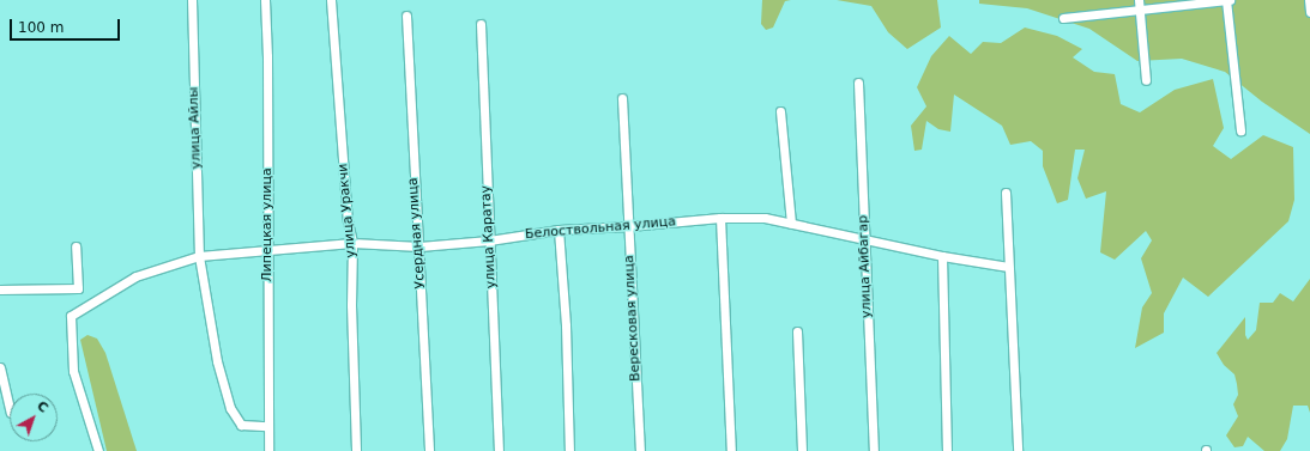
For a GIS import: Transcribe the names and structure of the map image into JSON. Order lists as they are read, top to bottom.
{
  "streets": {
    "street": [
      "улица Айлы",
      "улица Уракчи",
      "Липецкая улица",
      "Белоствольная улица",
      "Усердная улица",
      "улица Каратау",
      "улица Айбагар",
      "Вересковая улица"
    ]
  },
  "crossings": [
    ["улица Айлы", "Липецкая улица"],
    ["улица Айлы", "Белоствольная улица"],
    ["улица Уракчи", "Белоствольная улица"],
    ["Липецкая улица", "Белоствольная улица"],
    ["Белоствольная улица", "Усердная улица"],
    ["Белоствольная улица", "улица Каратау"],
    ["Белоствольная улица", "улица Айбагар"],
    ["Белоствольная улица", "Вересковая улица"]
  ],
  "scale_bar": "100 m",
  "north": "top right"
}
